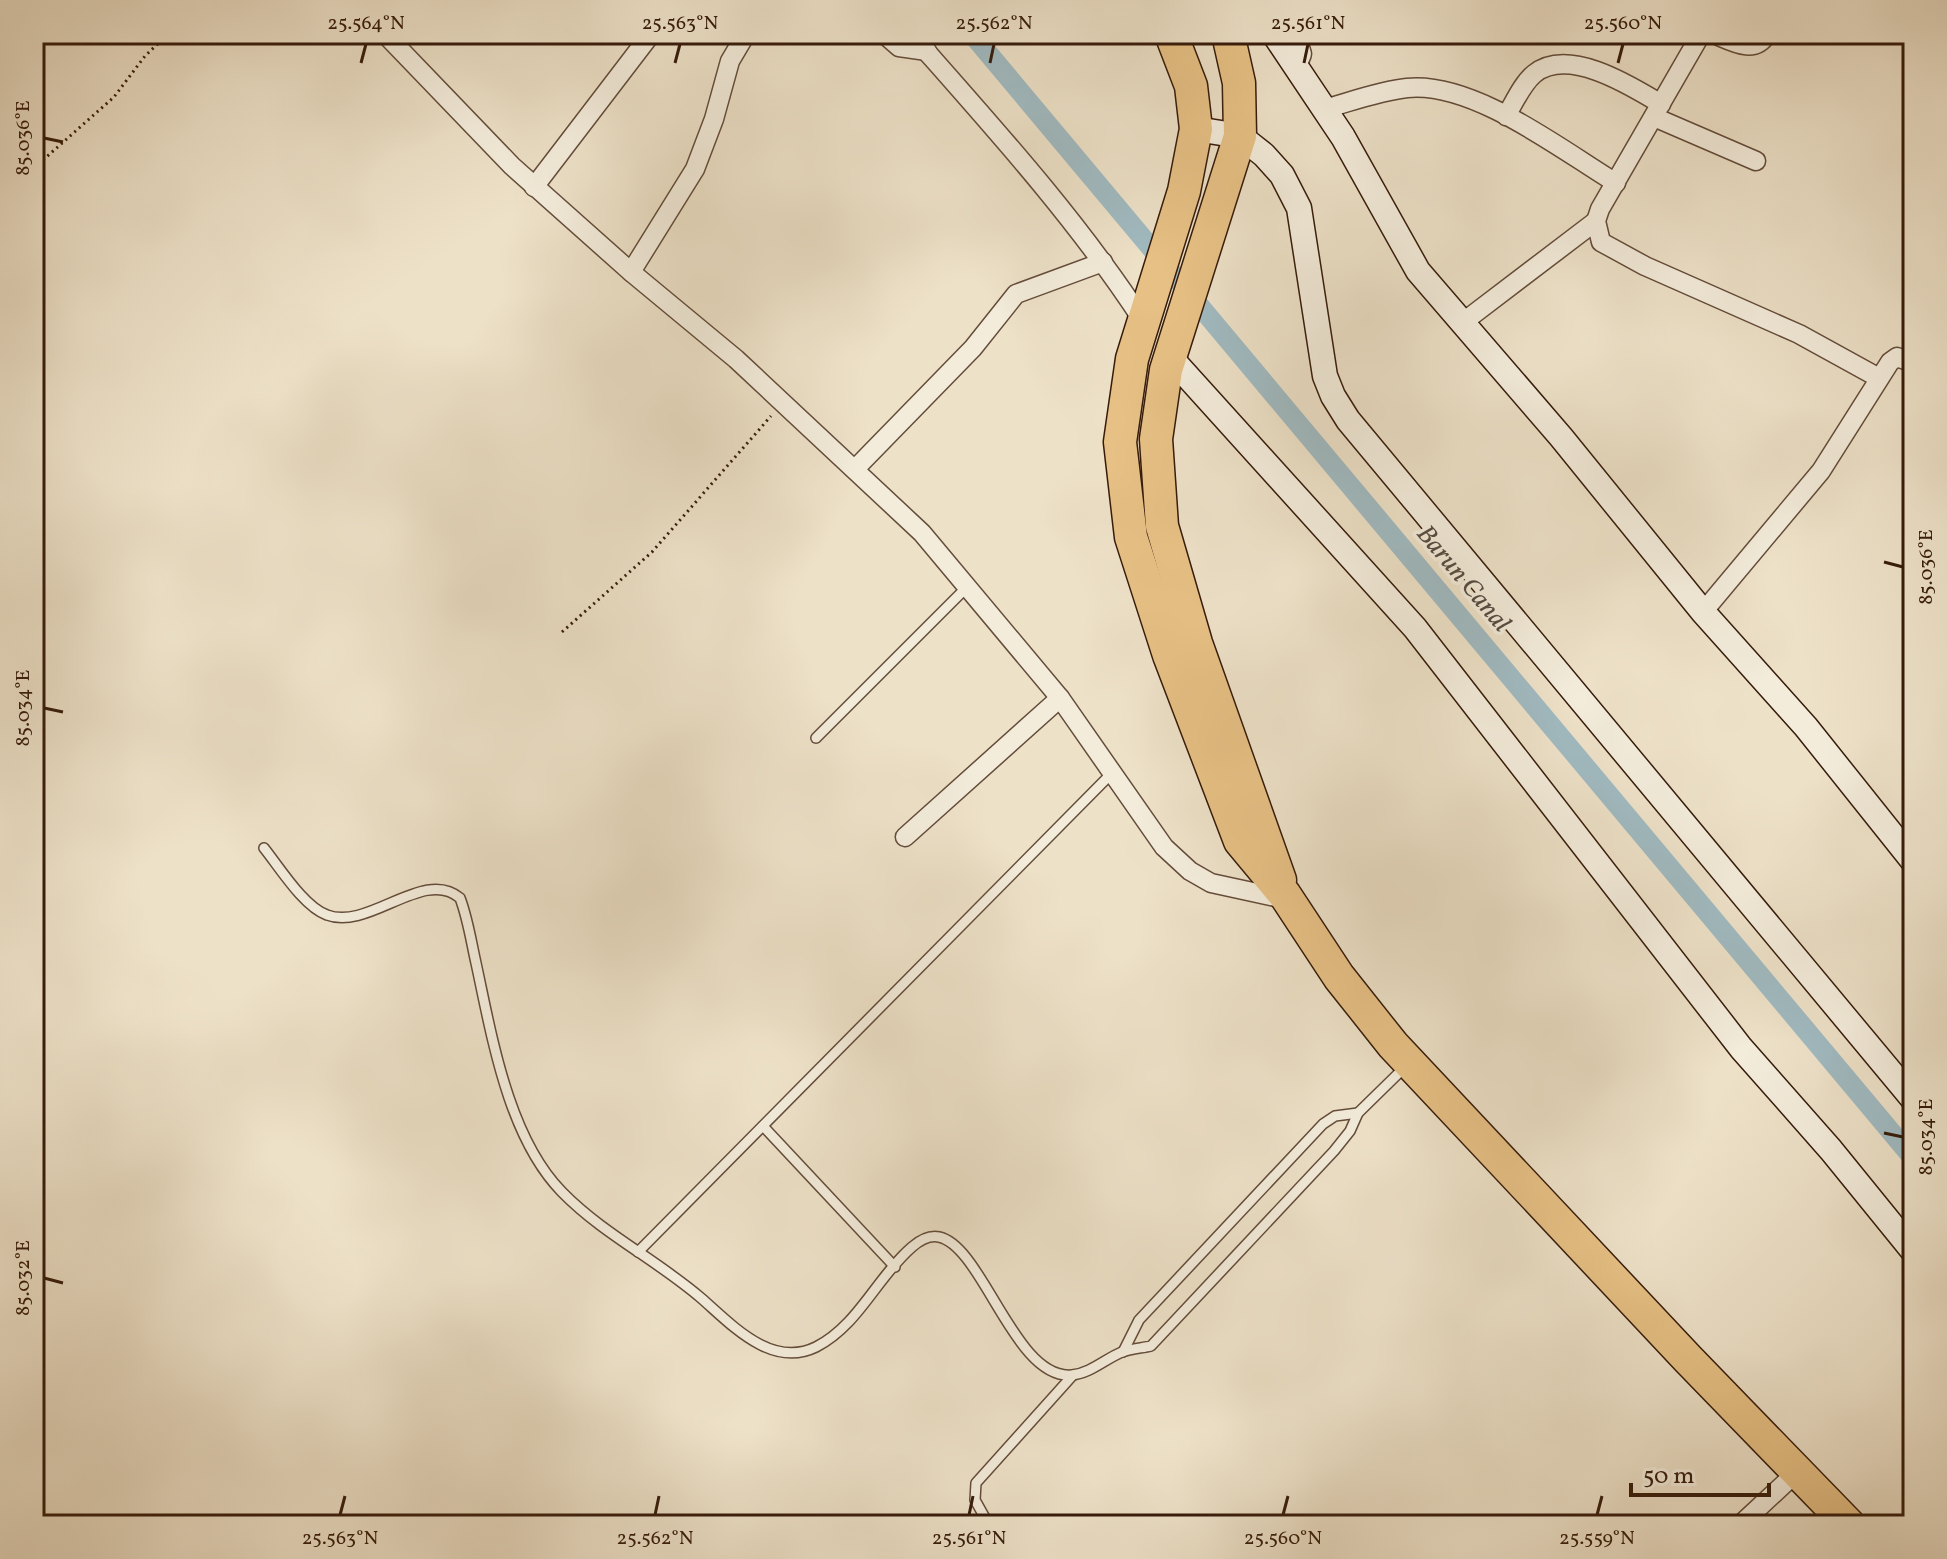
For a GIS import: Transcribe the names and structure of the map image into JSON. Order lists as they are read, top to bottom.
{
  "water": ["Barun Canal"],
  "scale_bar": "50 m",
  "coordinates": [
    "25.564°N",
    "25.563°N",
    "25.562°N",
    "25.561°N",
    "25.560°N",
    "85.036°E",
    "85.034°E",
    "85.032°E",
    "25.559°N"
  ]
}
